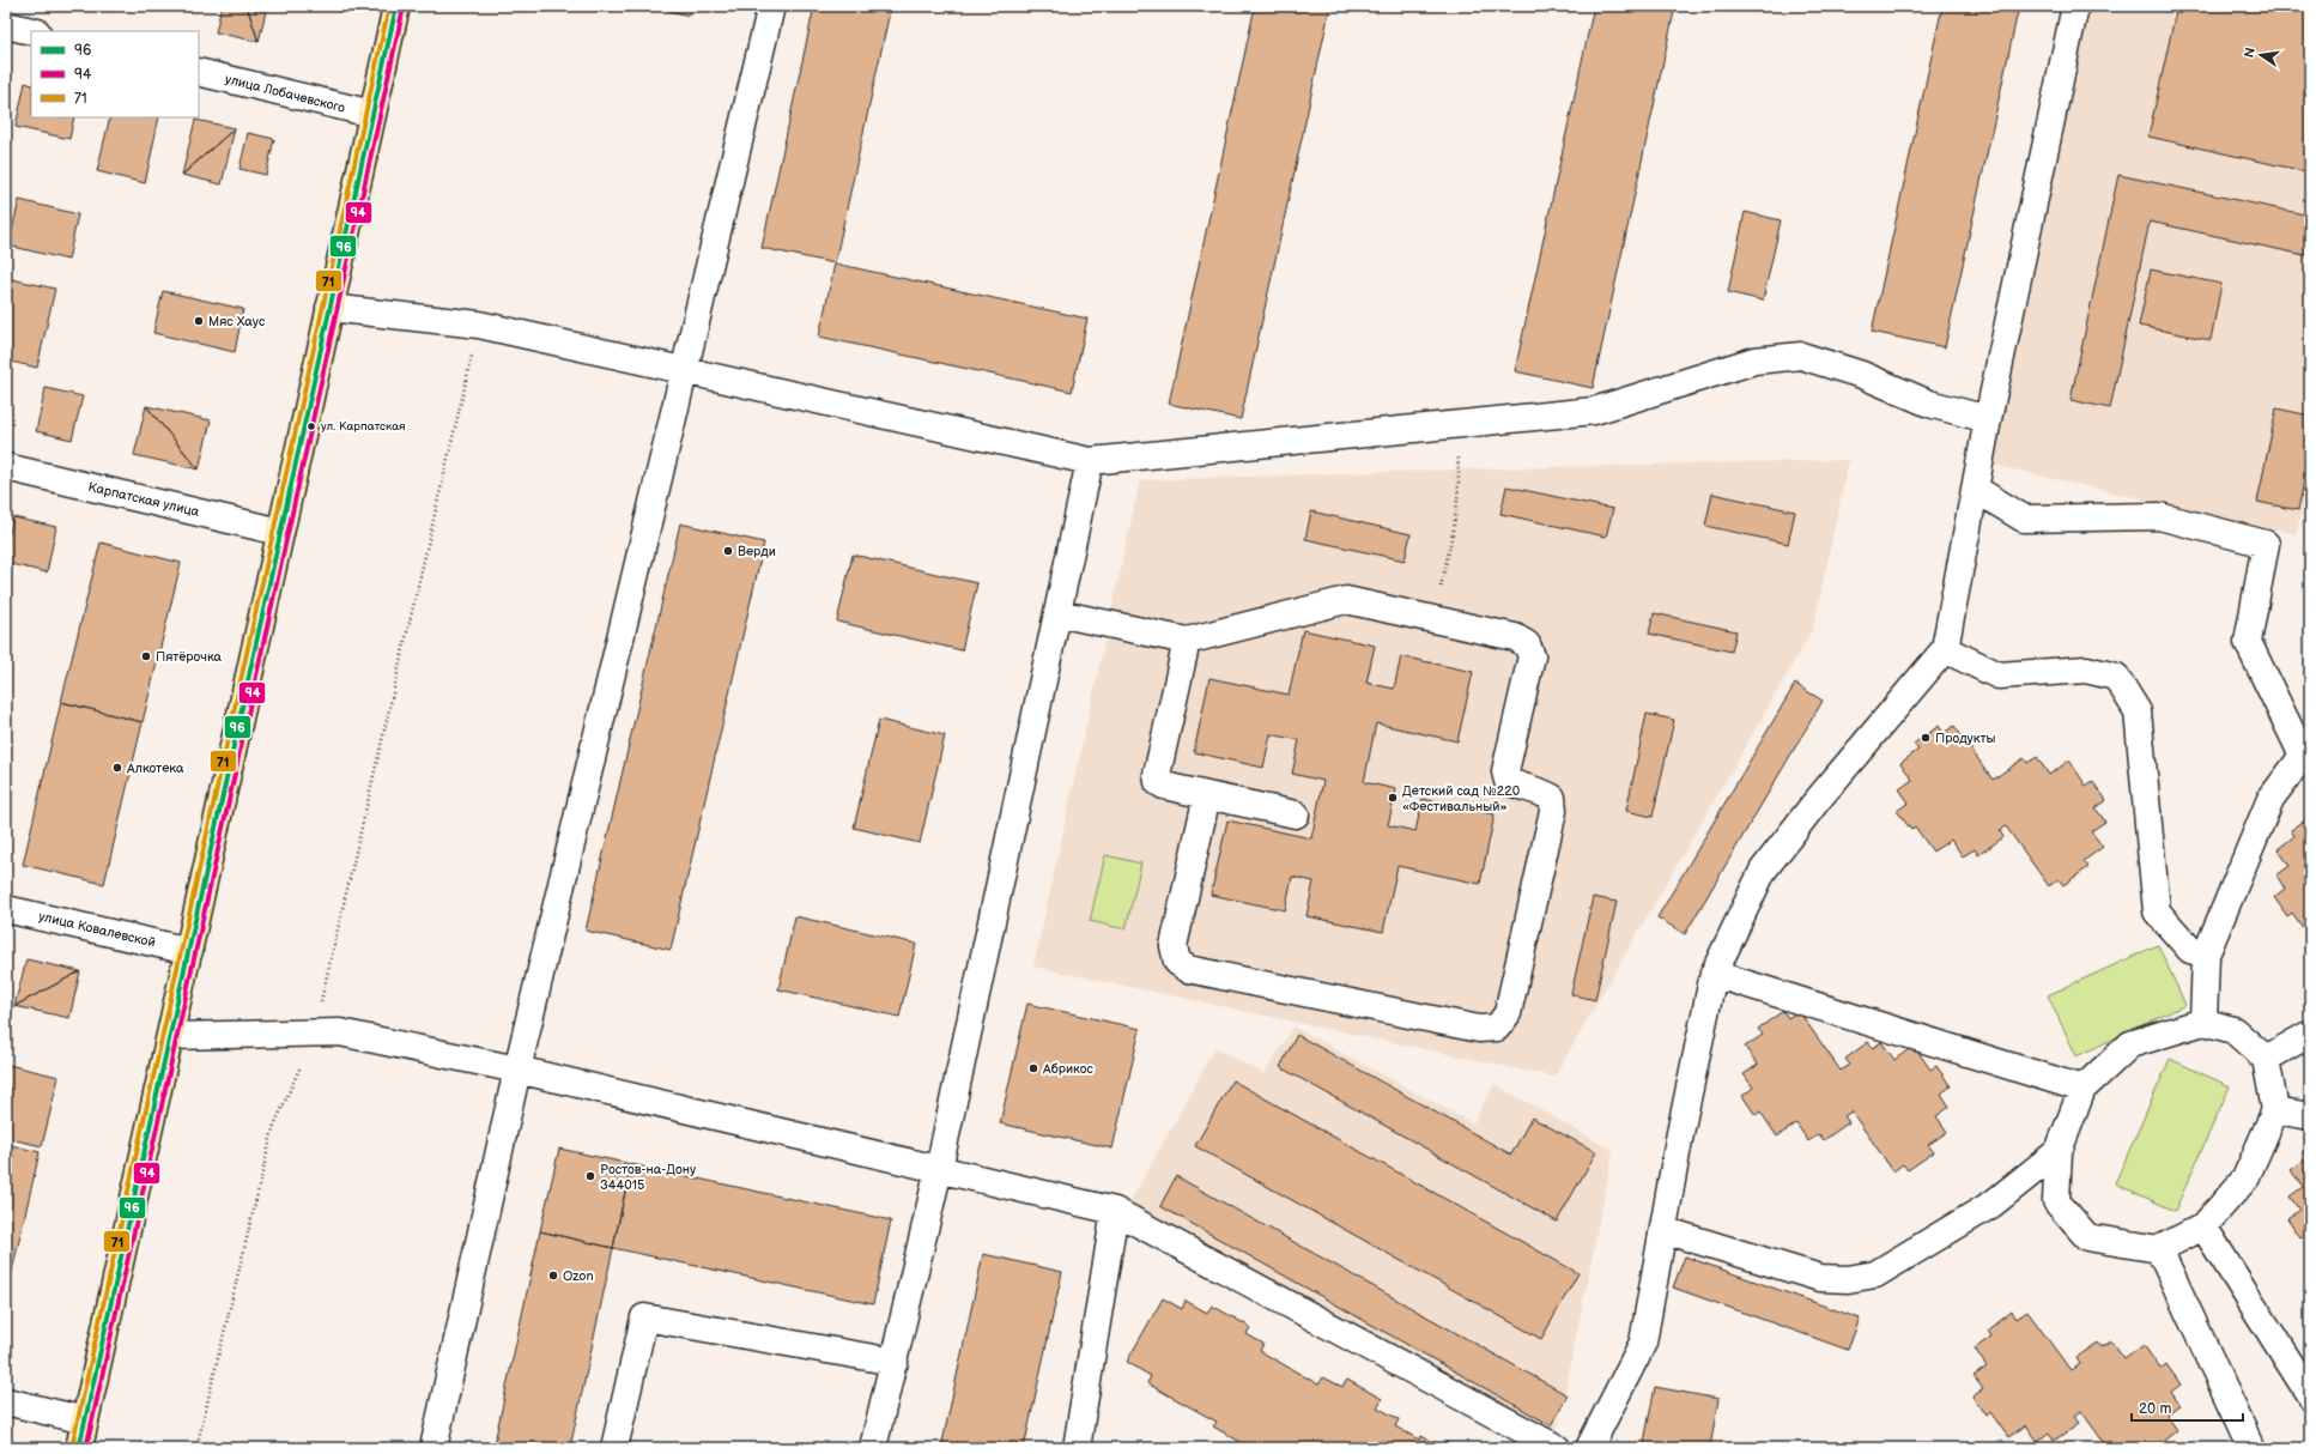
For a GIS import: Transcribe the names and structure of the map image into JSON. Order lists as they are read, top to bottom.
{
  "streets": {
    "street": ["улица Лобачевского", "Карпатская улица", "улица Ковалевской"]
  },
  "places": [
    "Мяс Хаус",
    "ул. Карпатская",
    "Верди",
    "Пятёрочка",
    "Продукты",
    "Алкотека",
    "Детский сад №220 «Фестивальный»",
    "Абрикос",
    "Ростов-на-Дону 344015",
    "Ozon"
  ],
  "lines": ["transit line 96", "transit line 71", "transit line 94"],
  "legend": ["96", "94", "71"],
  "scale_bar": "20 m",
  "north": "left"
}
